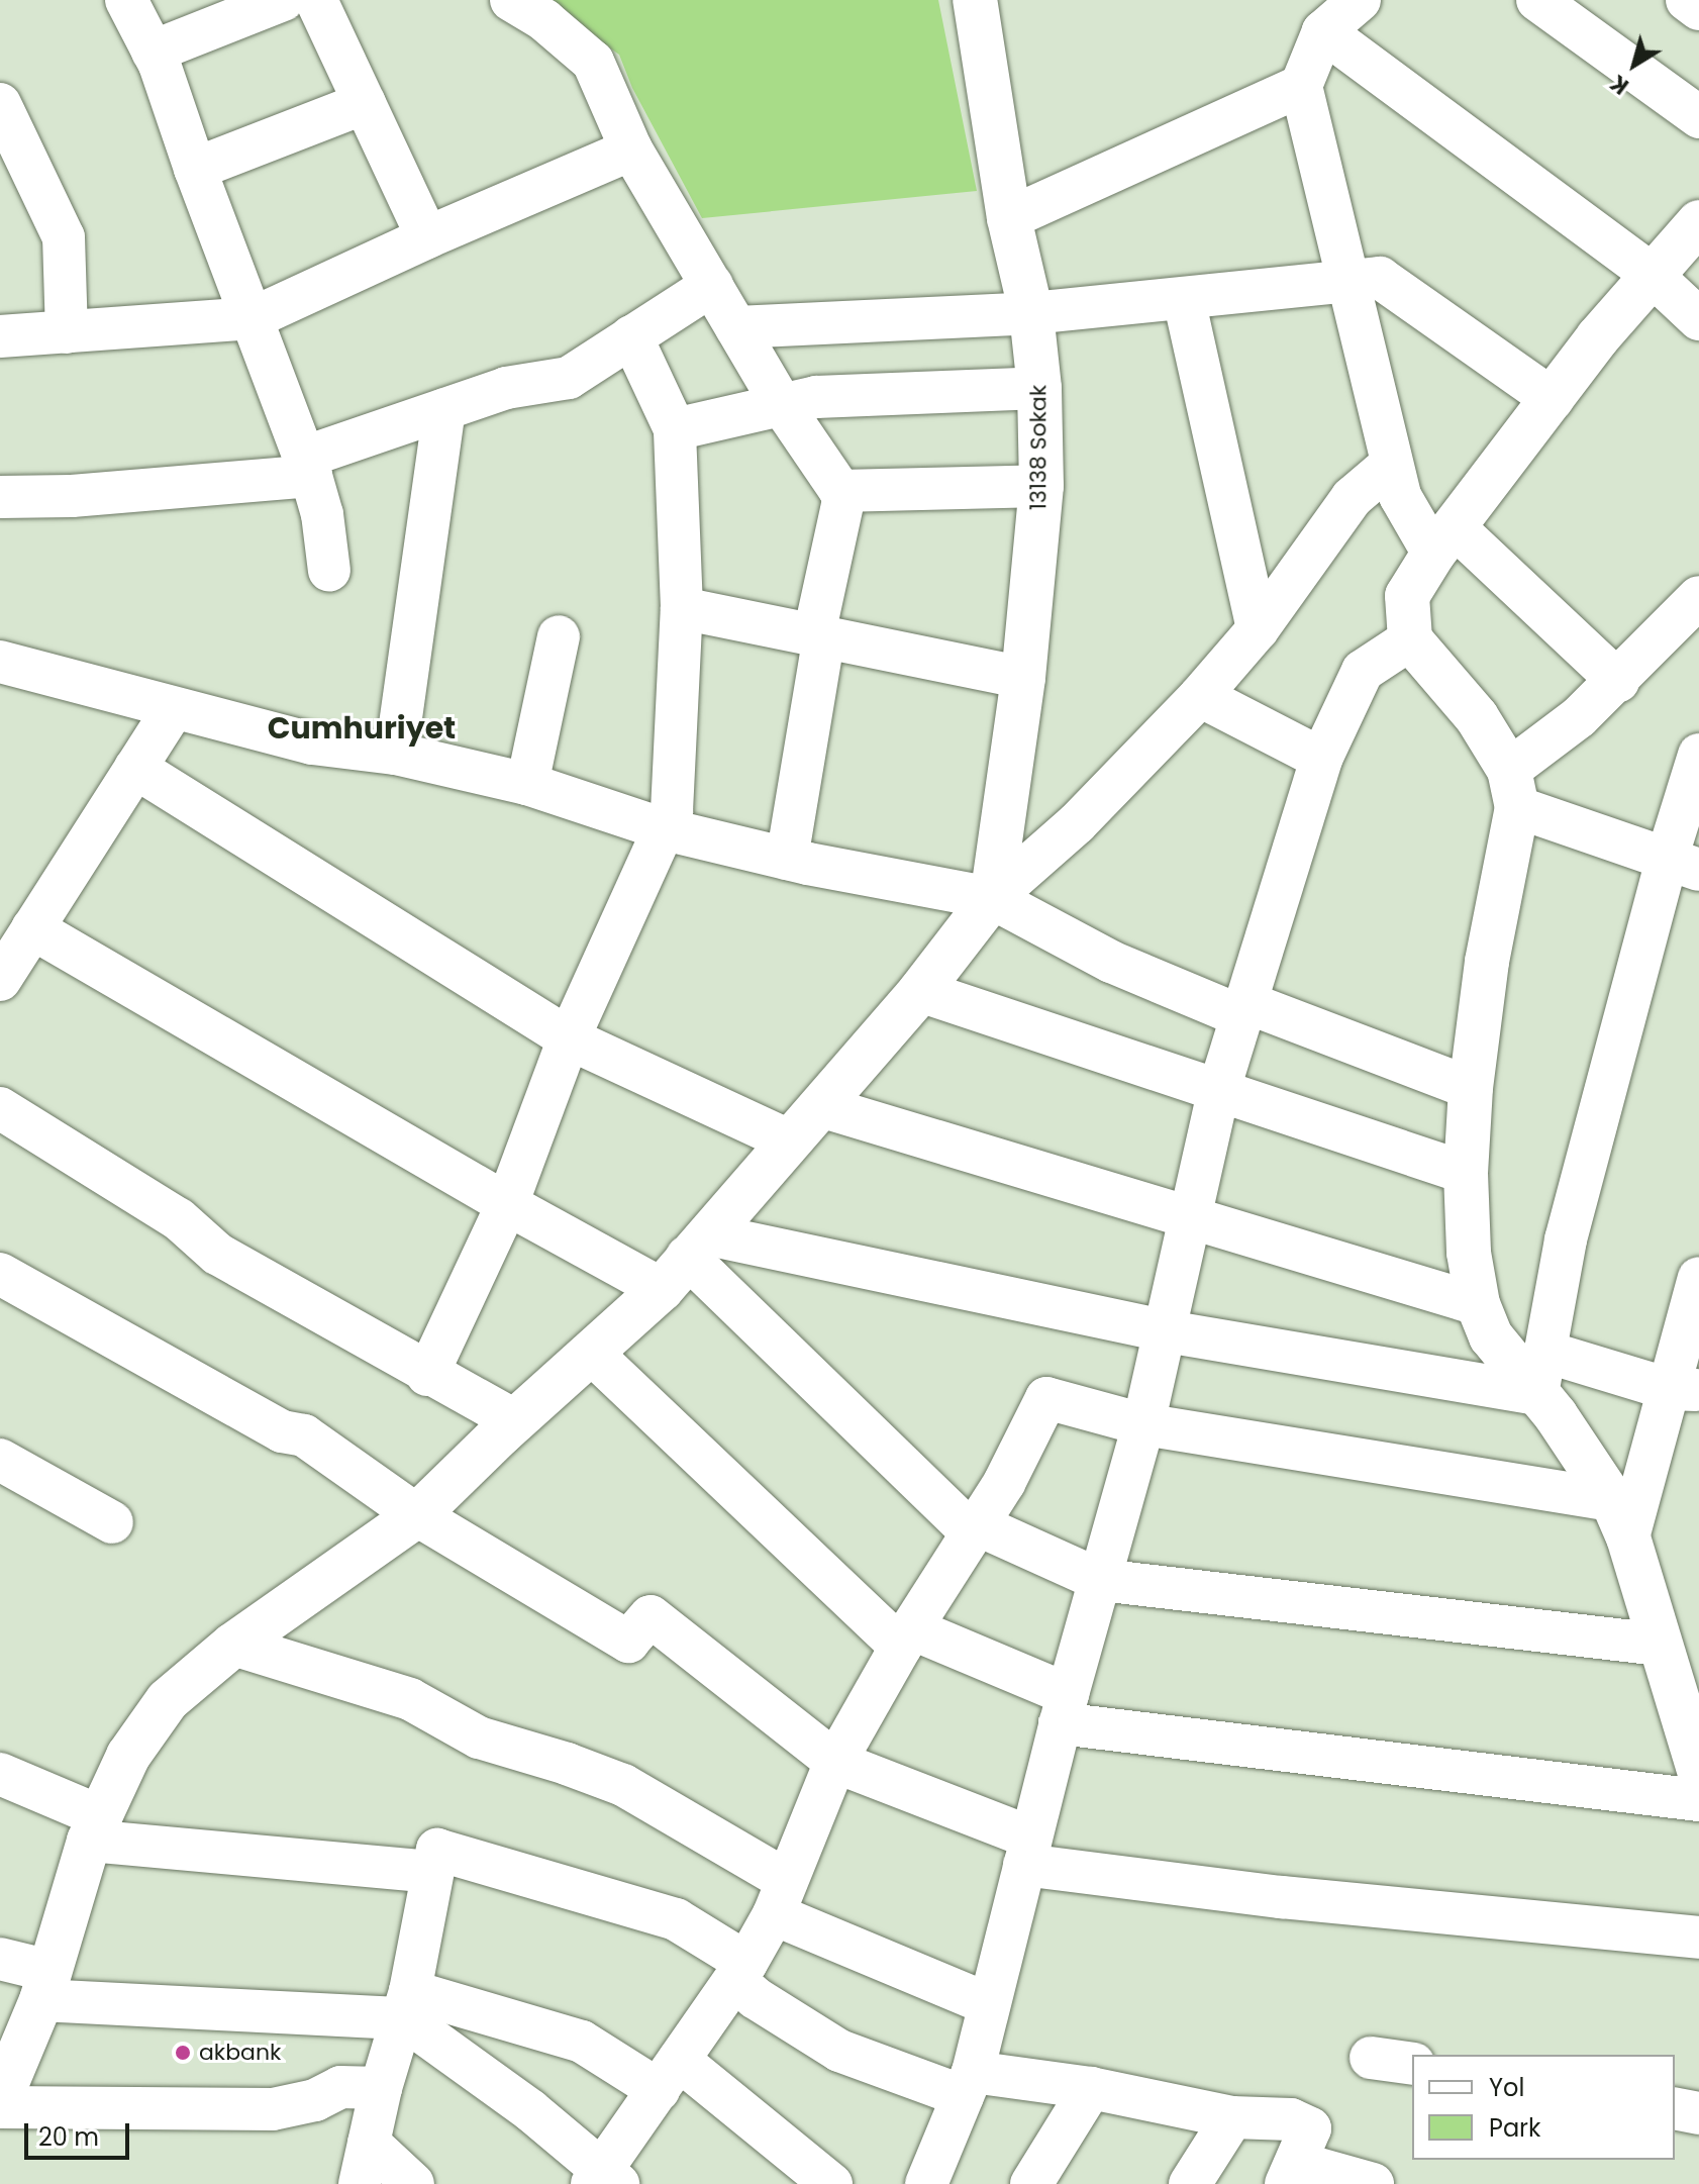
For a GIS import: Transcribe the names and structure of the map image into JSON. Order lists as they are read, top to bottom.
{
  "streets": {
    "street": ["13138 Sokak"]
  },
  "districts": ["Cumhuriyet"],
  "places": ["akbank"],
  "legend": ["Yol", "Park"],
  "scale_bar": "20 m",
  "north": "bottom left"
}
